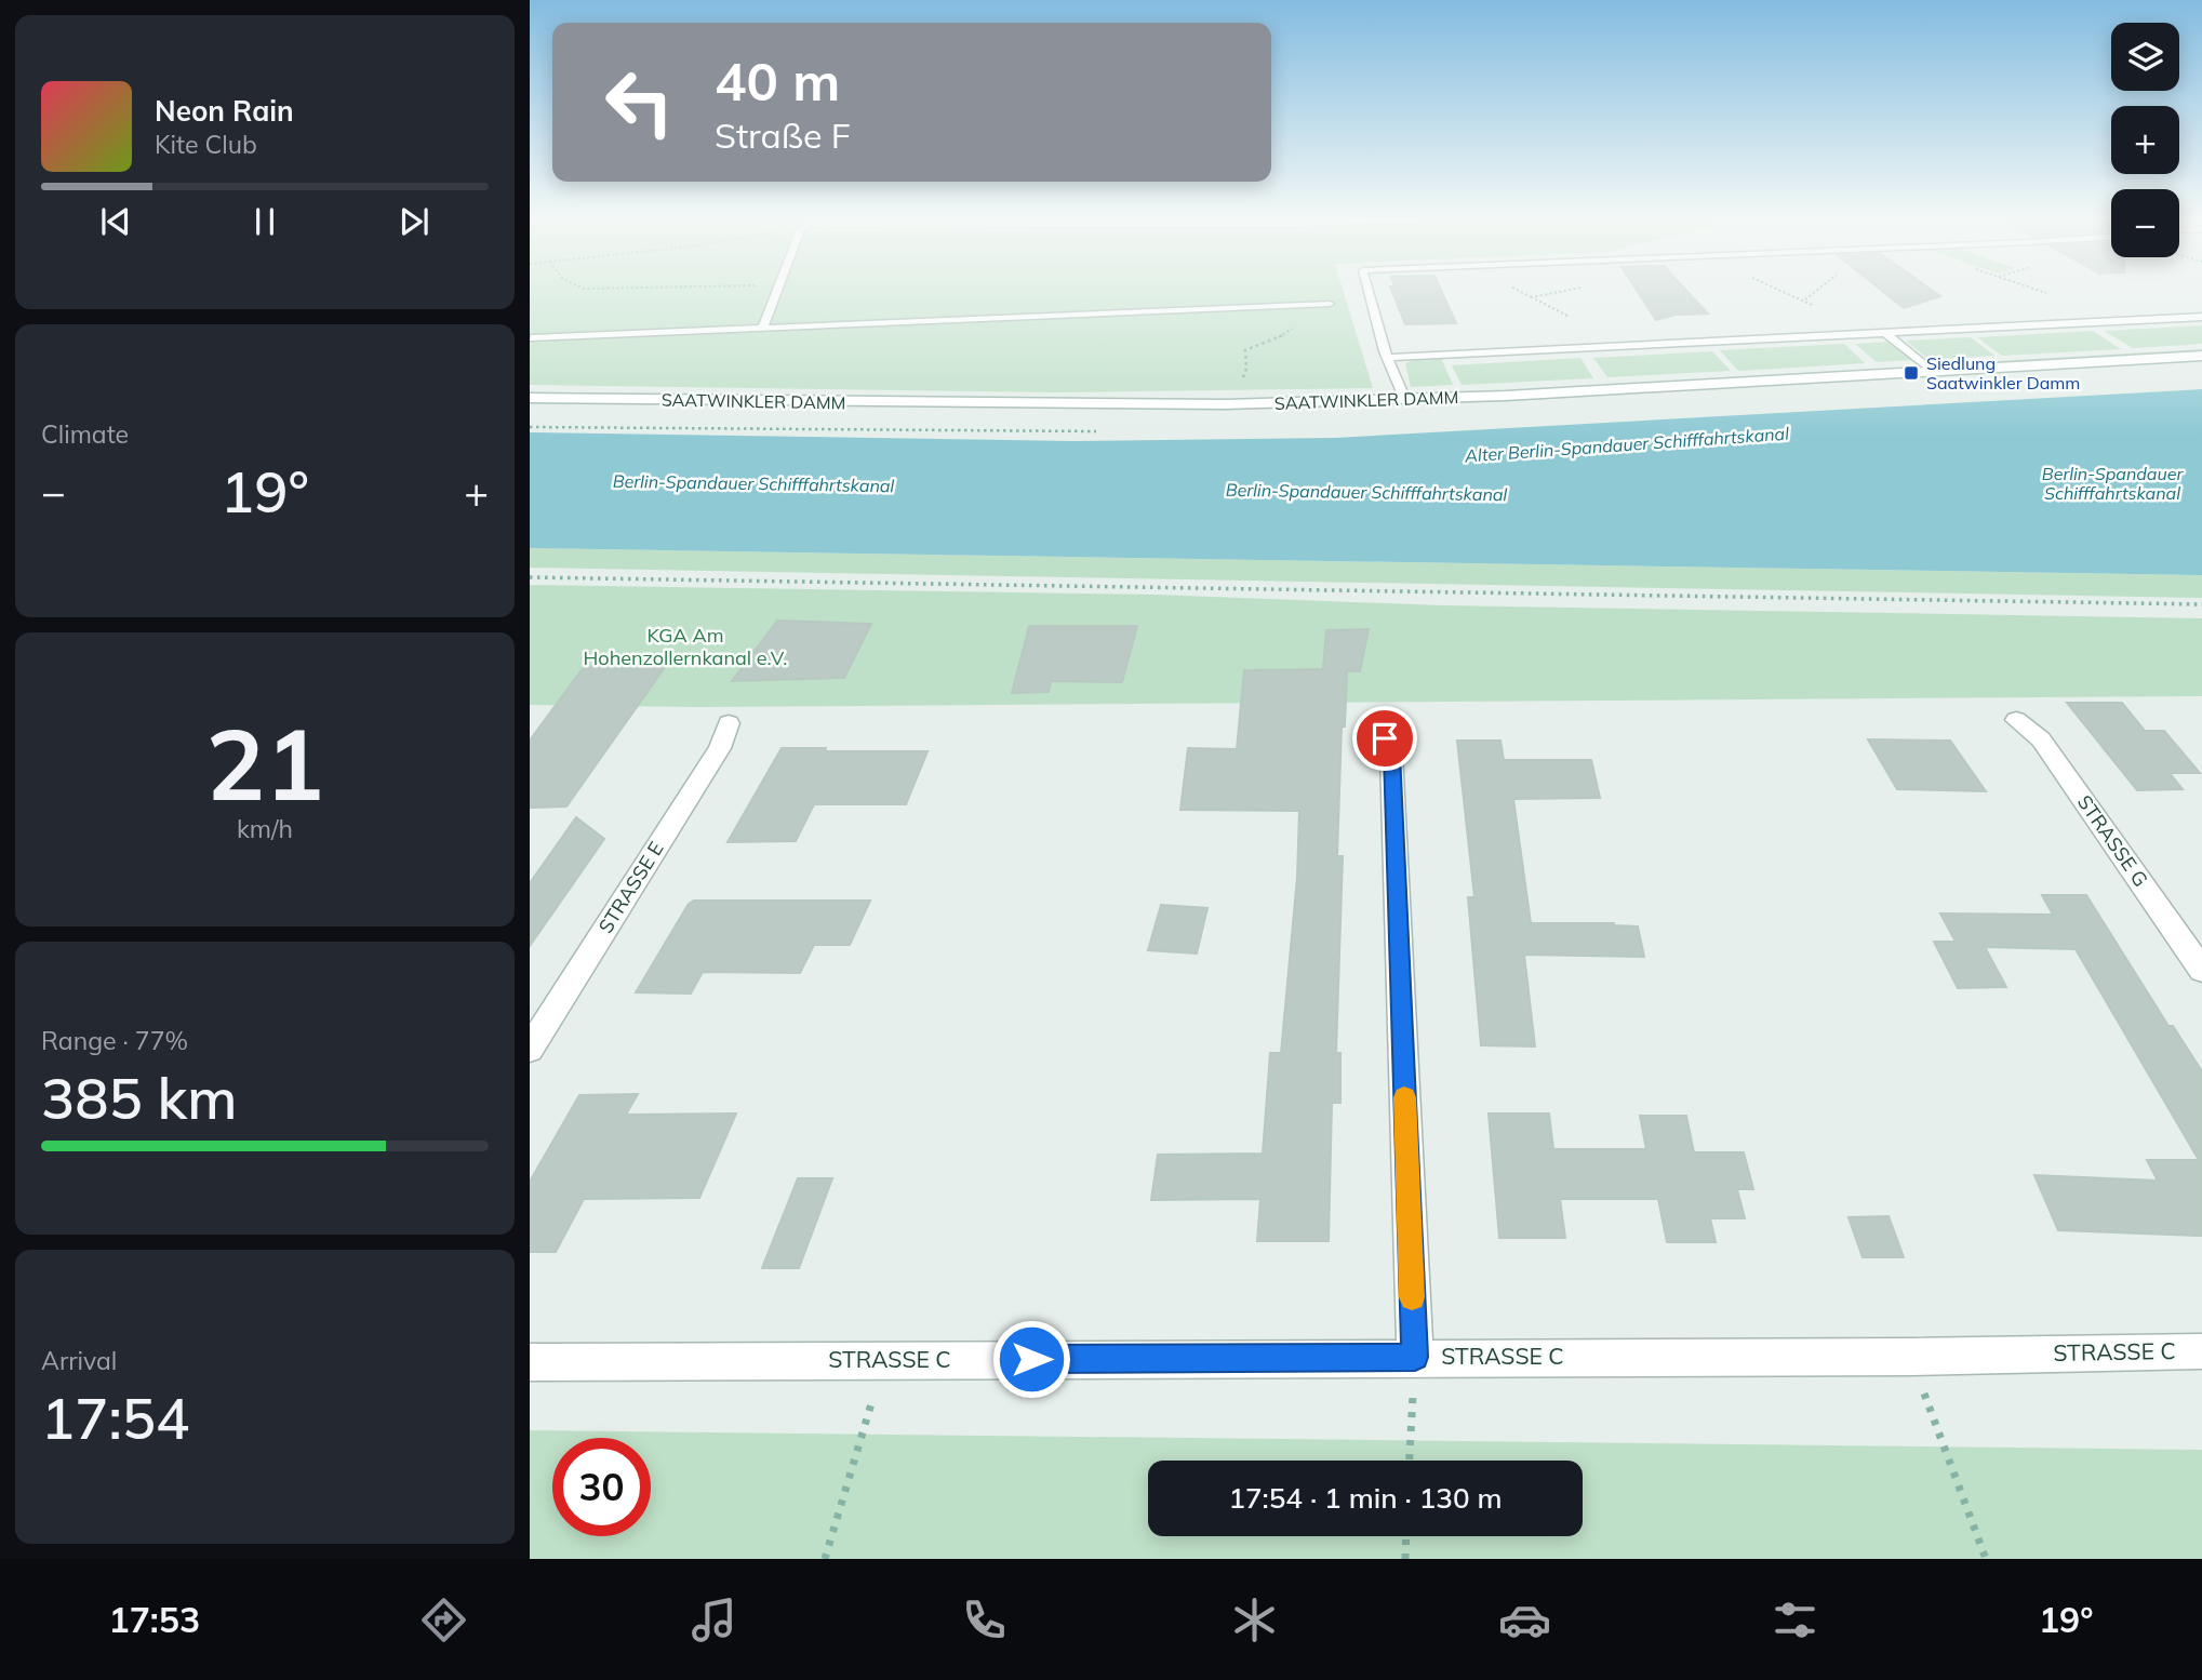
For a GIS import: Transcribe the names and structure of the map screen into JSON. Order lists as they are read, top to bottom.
{
  "streets": {
    "main road": [
      "SAATWINKLER DAMM",
      "STRASSE G",
      "STRASSE E",
      "STRASSE C"
    ]
  },
  "water": ["Alter Berlin-Spandauer Schifffahrtskanal", "Berlin-Spandauer Schifffahrtskanal"],
  "parks": ["KGA Am Hohenzollernkanal e.V."],
  "places": {
    "transit": ["Siedlung Saatwinkler Damm"]
  },
  "page": {
    "map_buttons": ["+", "−"],
    "turn": ["40 m", "Straße F"],
    "song": ["Neon Rain", "Kite Club"],
    "tile": [
      "Climate",
      ["21", "km/h"],
      ["Range · 77%", "385 km"],
      ["Arrival", "17:54"]
    ],
    "heat": ["−", "19°", "+"],
    "limit": "30",
    "trip": "17:54 · 1 min · 130 m",
    "tabs": ["17:53", "19°"]
  }
}
